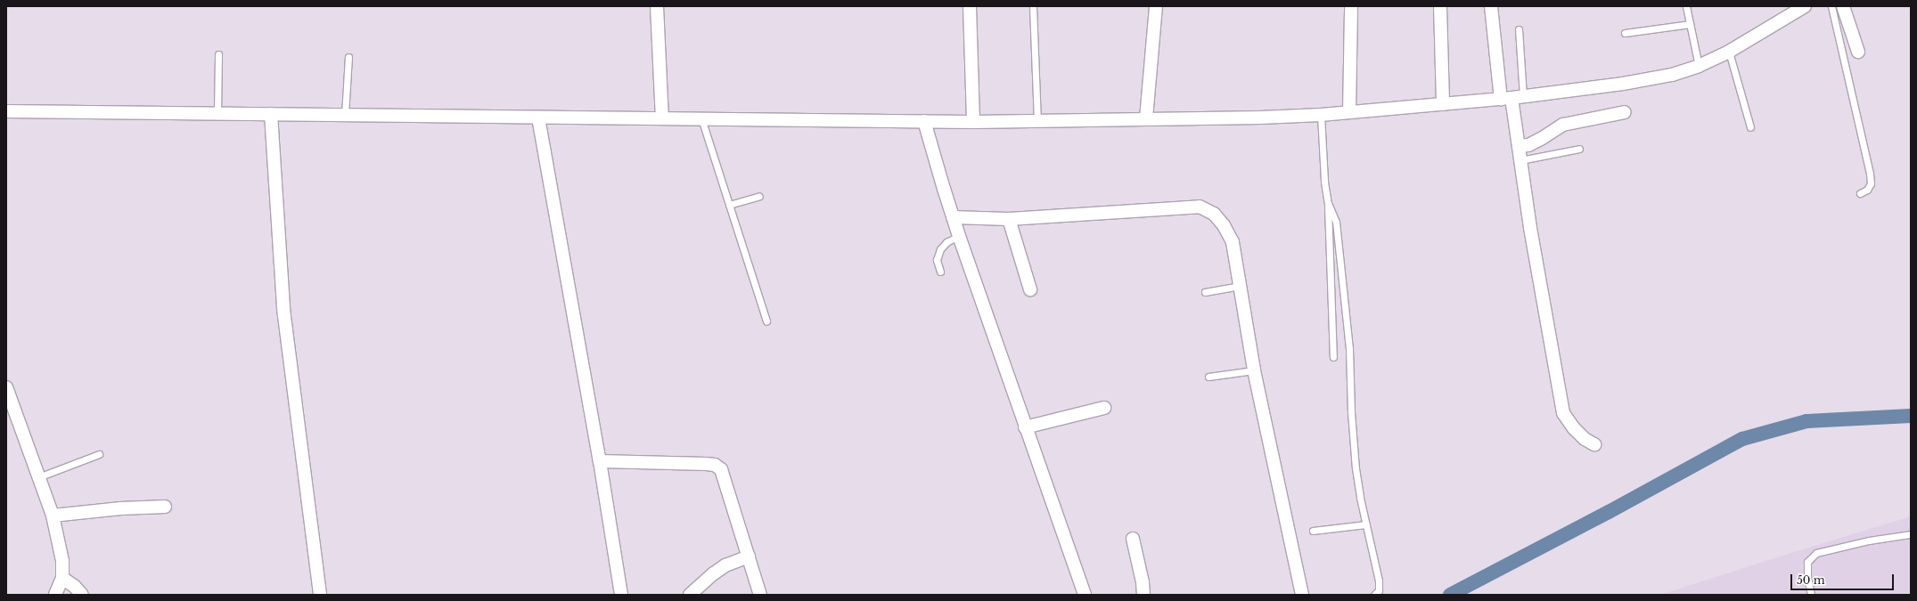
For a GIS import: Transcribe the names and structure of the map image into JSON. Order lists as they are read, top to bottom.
{
  "scale_bar": "50 m"
}
